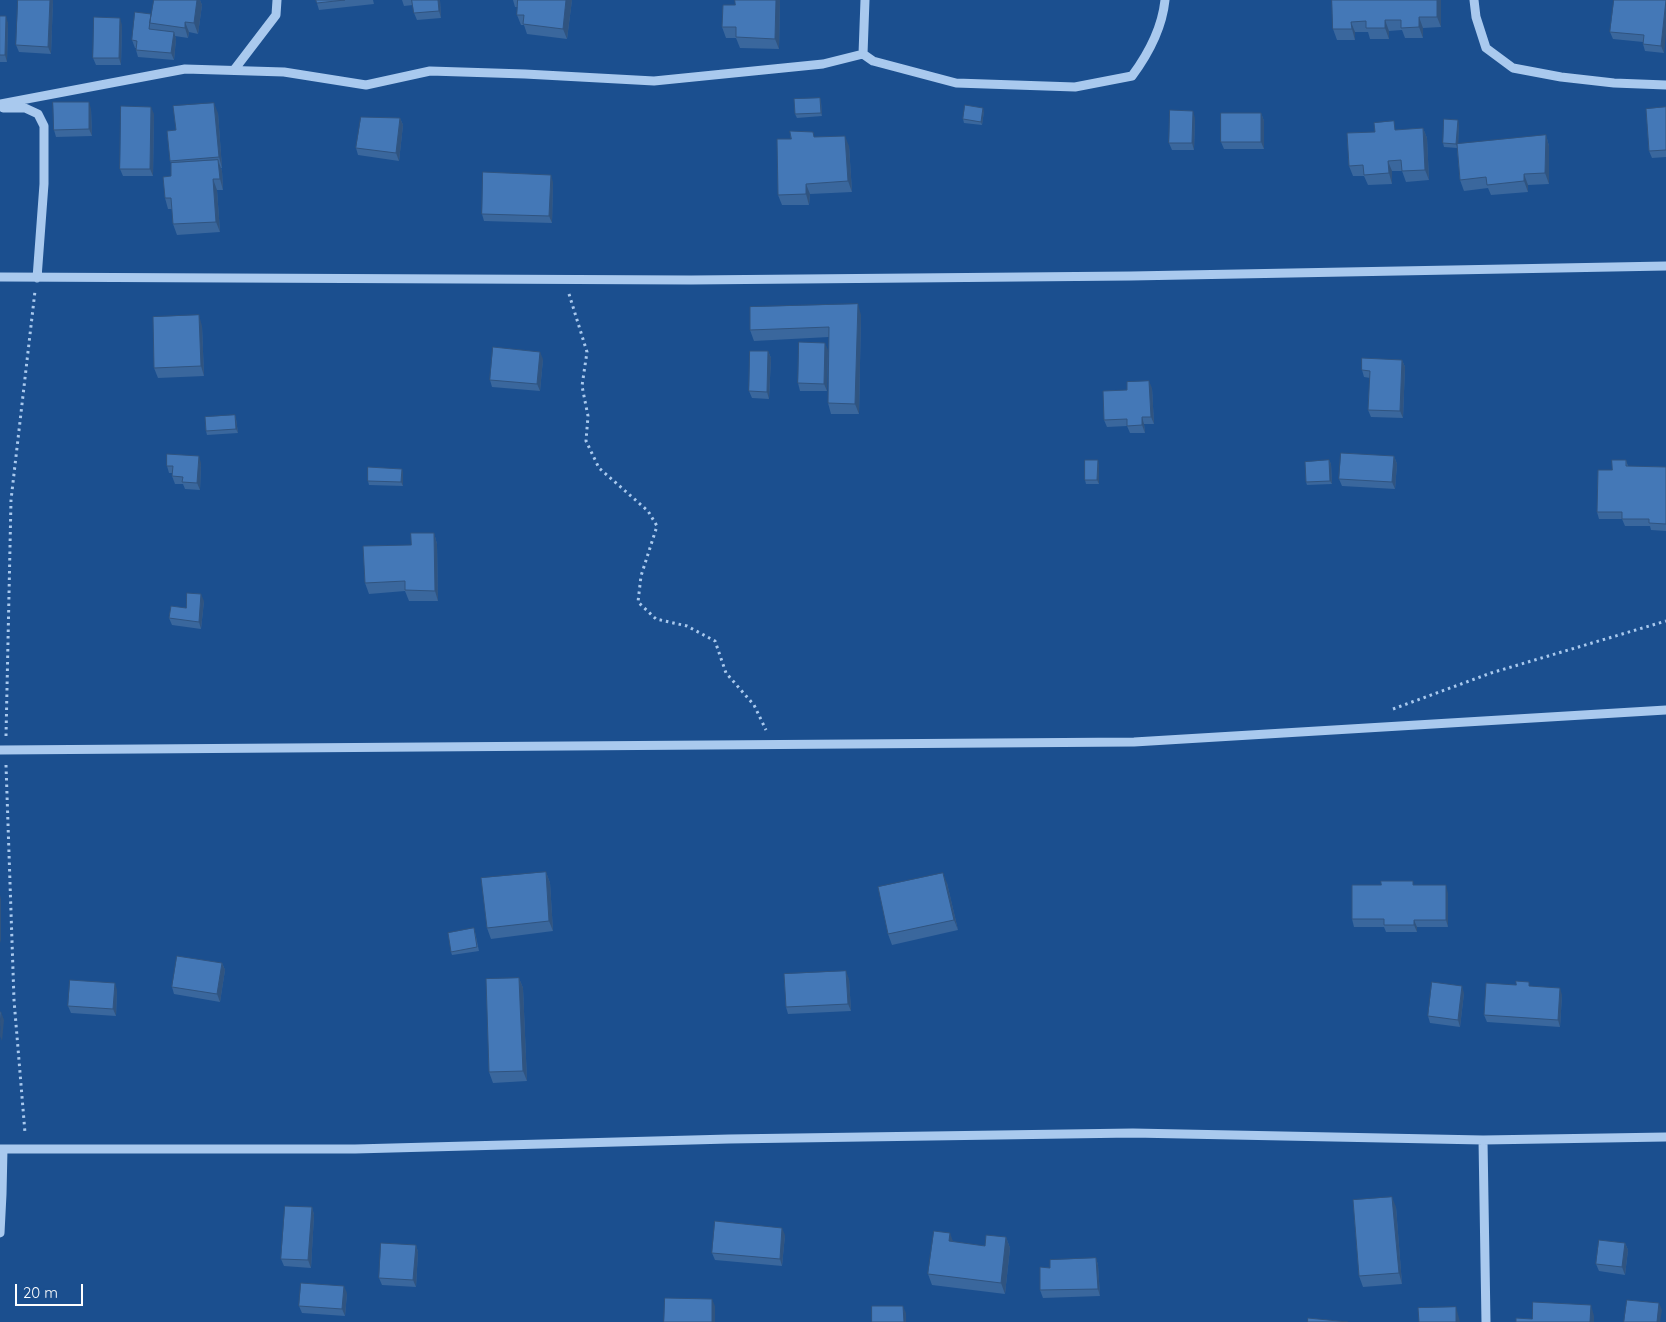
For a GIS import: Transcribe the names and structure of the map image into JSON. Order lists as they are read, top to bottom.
{
  "scale_bar": "20 m"
}
